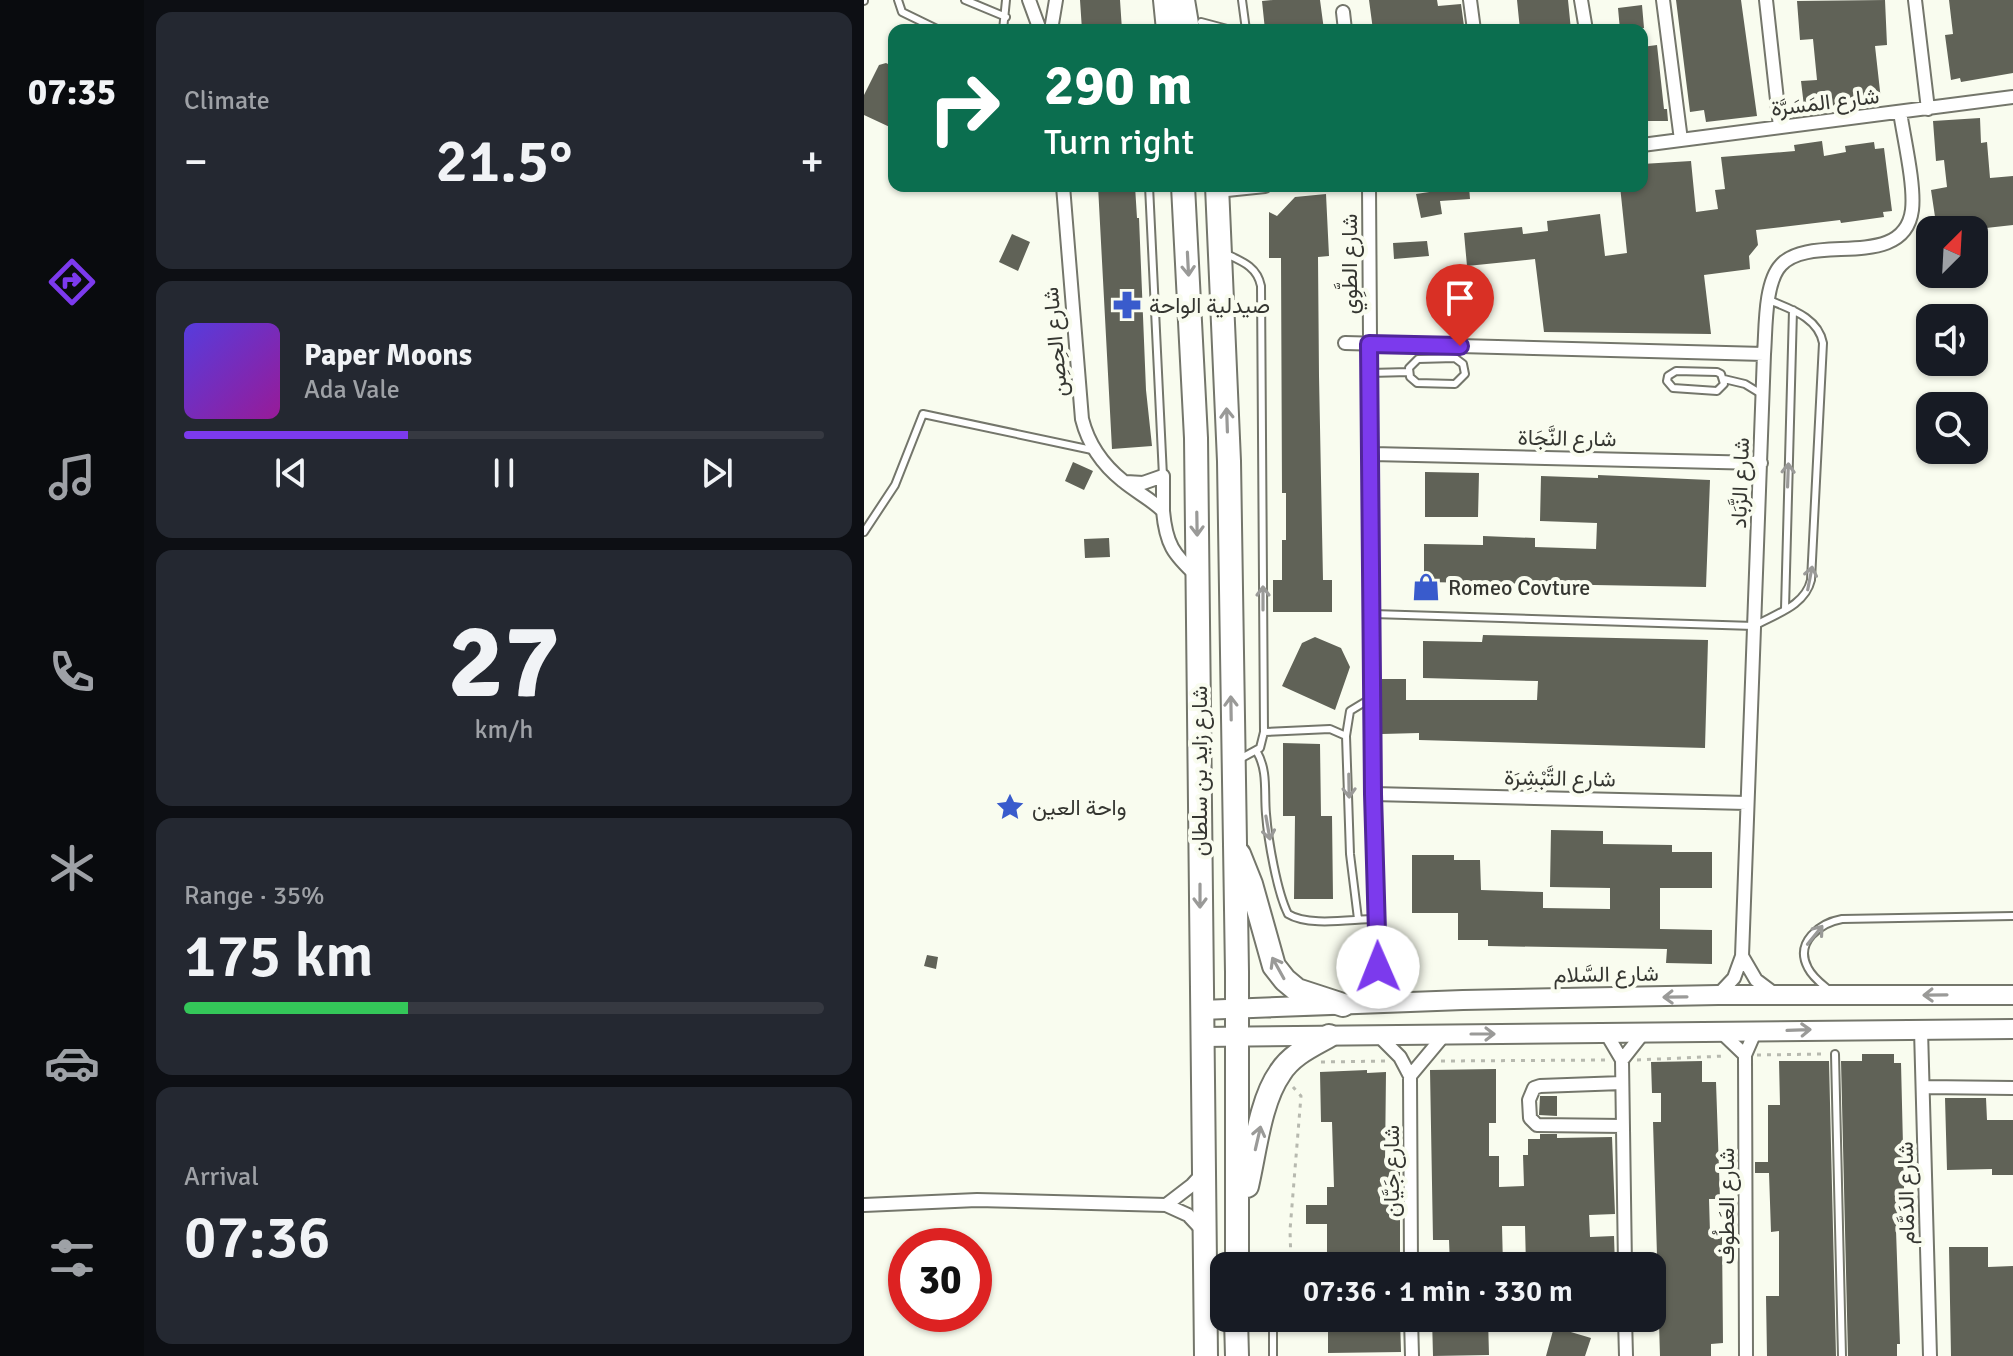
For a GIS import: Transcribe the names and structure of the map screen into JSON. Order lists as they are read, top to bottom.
{
  "streets": {
    "highway": ["شارع زايد بن سلطان"],
    "street": [
      "شارع المَسَرَّة",
      "شارع الطَّوِي",
      "شارع الحِصِن",
      "شارع النَّجَاة",
      "شارع الزَّبَاد",
      "شارع التَّبْشِرَة",
      "شارع السَّلام",
      "شارع جَيَّان",
      "شارع الدَمَّام",
      "شارع العَطُوف"
    ]
  },
  "crossings": [
    ["شارع المَسَرَّة", "شارع الزَّبَاد"],
    ["شارع الطَّوِي", "شارع النَّجَاة"],
    ["شارع الطَّوِي", "شارع التَّبْشِرَة"],
    ["شارع النَّجَاة", "شارع الزَّبَاد"],
    ["شارع الزَّبَاد", "شارع التَّبْشِرَة"],
    ["شارع الزَّبَاد", "شارع السَّلام"],
    ["شارع زايد بن سلطان", "شارع السَّلام"]
  ],
  "places": {
    "pharmacy": ["صيدلية الواحة"],
    "shop": ["Romeo Covture"],
    "place": ["واحة العين"]
  },
  "north": "top right",
  "page": {
    "tabs": "07:35",
    "tile": [
      "Climate",
      ["27", "km/h"],
      ["Range · 35%", "175 km"],
      ["Arrival", "07:36"]
    ],
    "turn": ["290 m", "Turn right"],
    "heat": ["−", "21.5°", "+"],
    "song": ["Paper Moons", "Ada Vale"],
    "limit": "30",
    "trip": "07:36 · 1 min · 330 m"
  }
}
